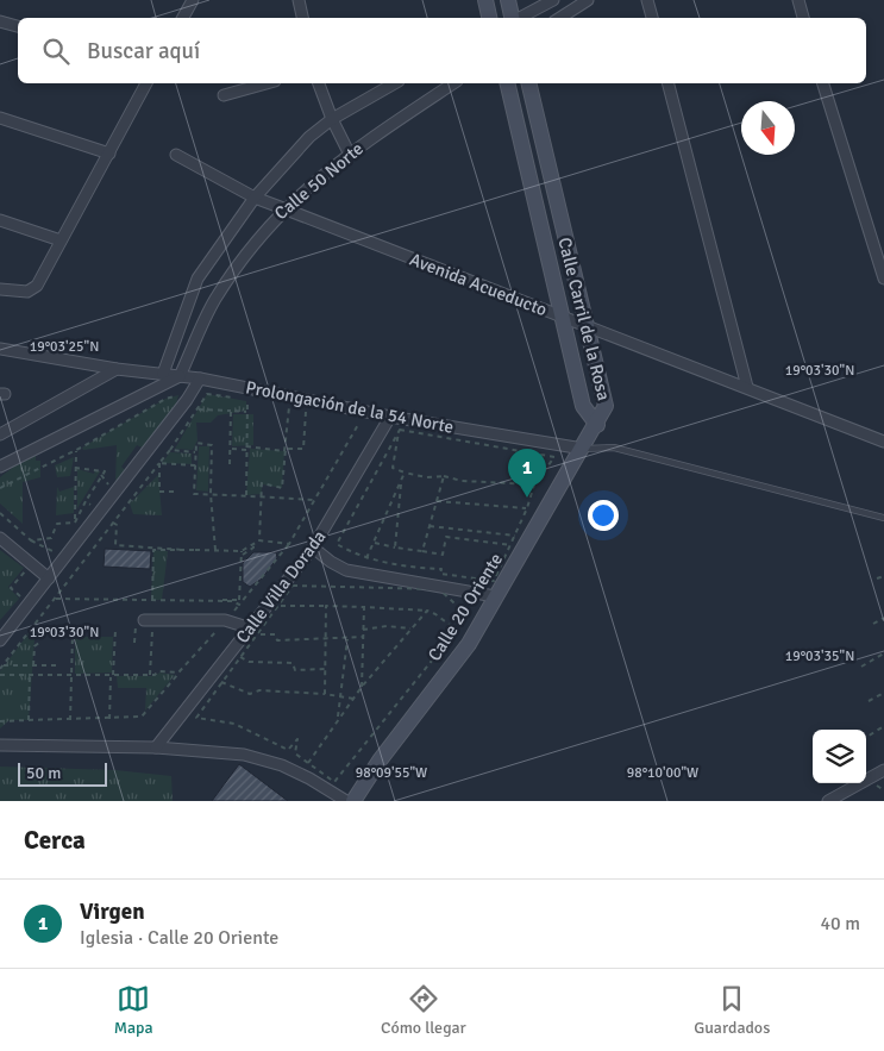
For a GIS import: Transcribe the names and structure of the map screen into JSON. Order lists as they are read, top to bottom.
{
  "streets": {
    "main road": ["Calle Carril de la Rosa", "Calle 20 Oriente"],
    "street": [
      "Calle 50 Norte",
      "Avenida Acueducto",
      "Prolongación de la 54 Norte",
      "Calle Villa Dorada"
    ]
  },
  "crossings": [
    ["Calle 50 Norte", "Avenida Acueducto"],
    ["Calle 50 Norte", "Prolongación de la 54 Norte"],
    ["Avenida Acueducto", "Calle Carril de la Rosa"],
    ["Calle Carril de la Rosa", "Calle 20 Oriente"],
    ["Prolongación de la 54 Norte", "Calle Villa Dorada"],
    ["Prolongación de la 54 Norte", "Calle 20 Oriente"]
  ],
  "scale_bar": "50 m",
  "north": "bottom",
  "page": {
    "search": "Buscar aquí",
    "pins": "1",
    "scale": "50 m",
    "heading": "Cerca",
    "list": [
      {
        "mark": "1",
        "name": "Virgen",
        "note": "Iglesia · Calle 20 Oriente",
        "value": "40 m"
      }
    ],
    "nav": ["Mapa", "Cómo llegar", "Guardados"]
  },
  "coordinates": [
    "19°03'25\"N",
    "19°03'30\"N",
    "19°03'35\"N",
    "98°09'55\"W",
    "98°10'00\"W"
  ]
}
